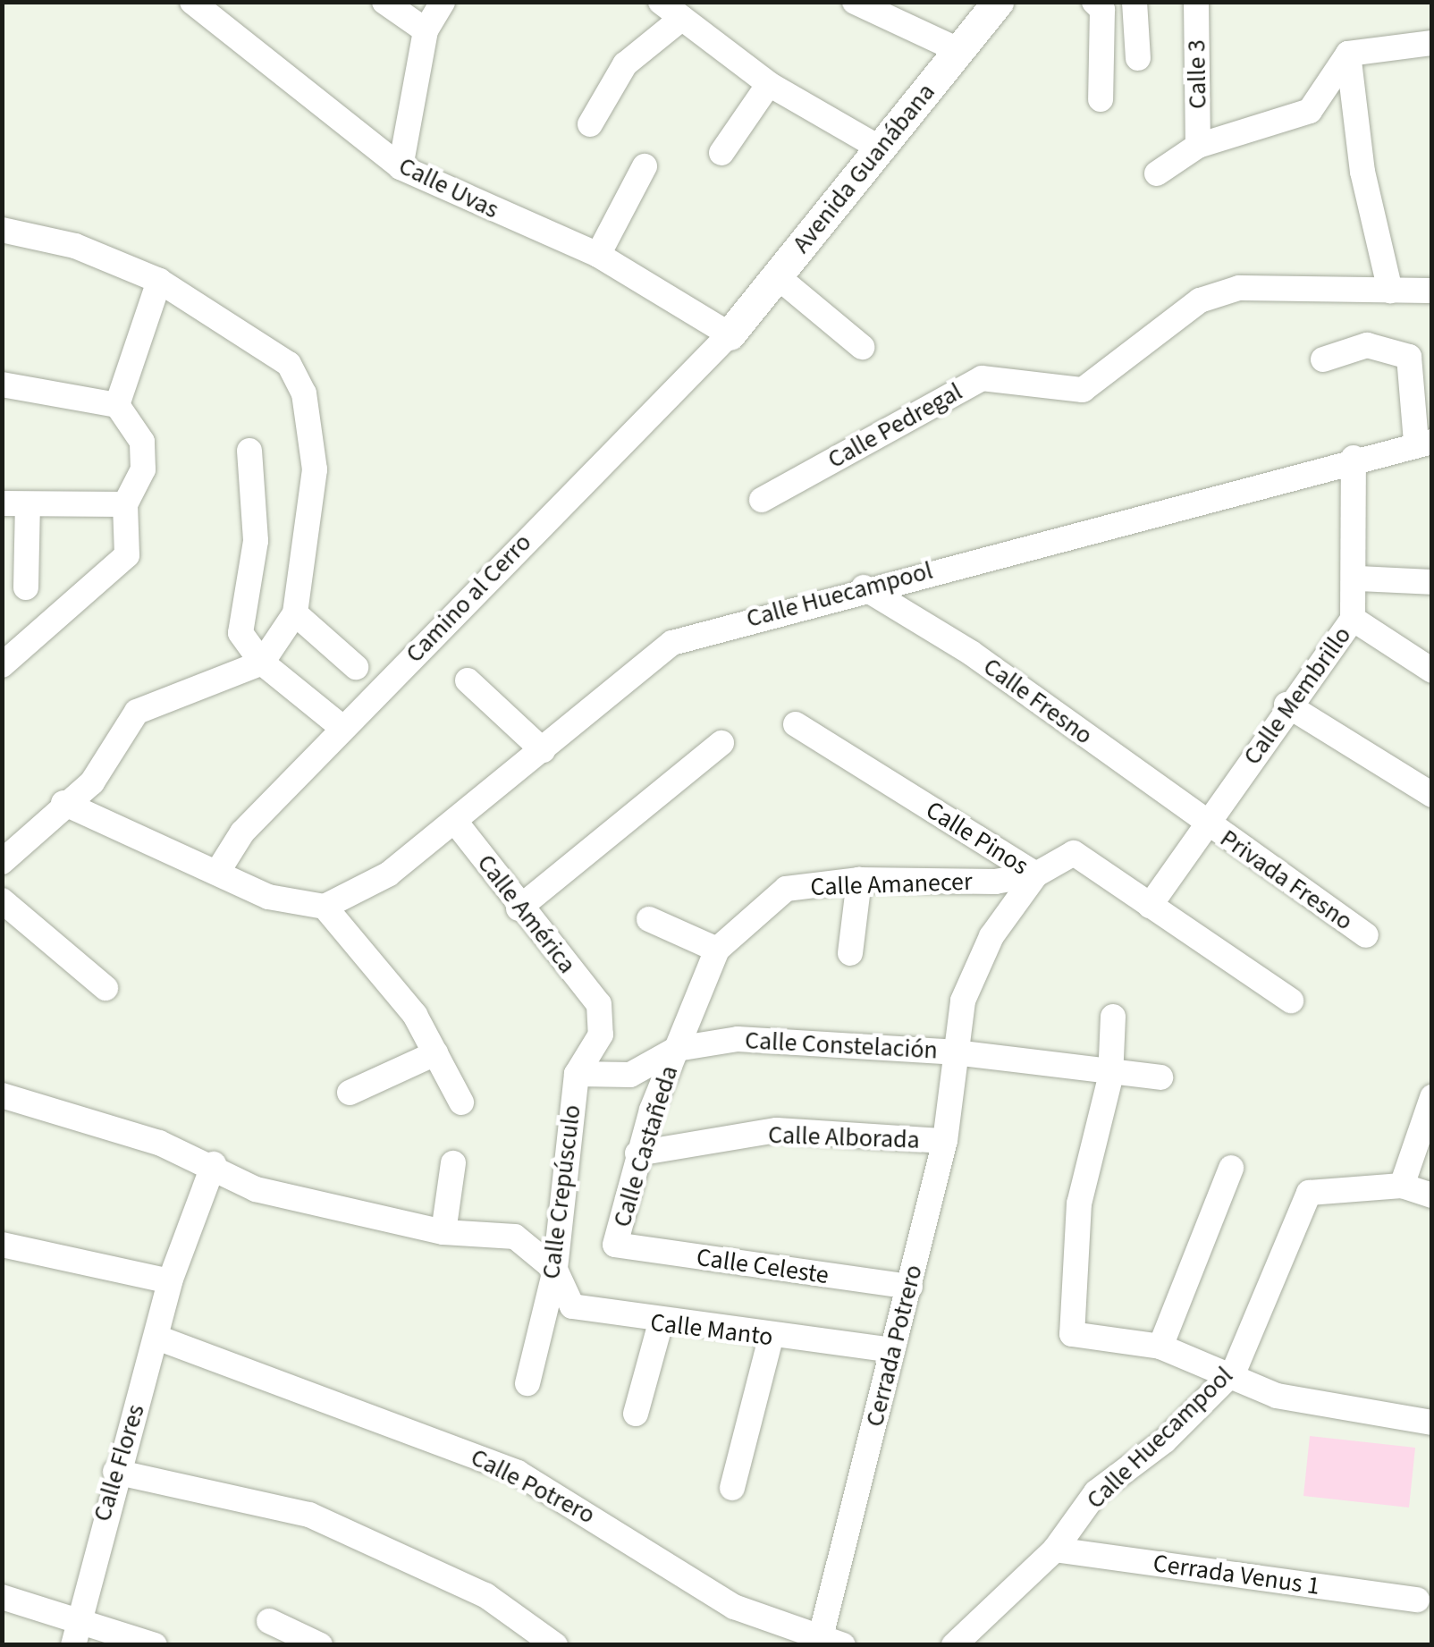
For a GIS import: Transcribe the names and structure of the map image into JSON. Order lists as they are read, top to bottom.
{
  "streets": {
    "street": [
      "Calle 3",
      "Avenida Guanábana",
      "Calle Uvas",
      "Calle Pedregal",
      "Calle Huecampool",
      "Camino al Cerro",
      "Calle Membrillo",
      "Calle Fresno",
      "Calle Pinos",
      "Privada Fresno",
      "Calle Amanecer",
      "Calle América",
      "Calle Constelación",
      "Calle Alborada",
      "Calle Castañeda",
      "Calle Crepúsculo",
      "Calle Celeste",
      "Calle Manto",
      "Cerrada Potrero",
      "Calle Flores",
      "Calle Potrero",
      "Cerrada Venus 1"
    ]
  },
  "crossings": [
    ["Avenida Guanábana", "Calle Uvas"],
    ["Avenida Guanábana", "Camino al Cerro"],
    ["Calle Uvas", "Camino al Cerro"],
    ["Calle Huecampool", "Calle Membrillo"],
    ["Calle Huecampool", "Calle Fresno"],
    ["Calle Huecampool", "Calle América"],
    ["Calle Huecampool", "Cerrada Venus 1"],
    ["Calle Membrillo", "Calle Fresno"],
    ["Calle Membrillo", "Calle Pinos"],
    ["Calle Membrillo", "Privada Fresno"],
    ["Calle Fresno", "Privada Fresno"],
    ["Calle Pinos", "Calle Amanecer"],
    ["Calle Pinos", "Cerrada Potrero"],
    ["Calle Amanecer", "Calle Constelación"],
    ["Calle Amanecer", "Calle Castañeda"],
    ["Calle Amanecer", "Cerrada Potrero"],
    ["Calle América", "Calle Crepúsculo"],
    ["Calle Constelación", "Calle Castañeda"],
    ["Calle Constelación", "Calle Crepúsculo"],
    ["Calle Constelación", "Cerrada Potrero"],
    ["Calle Alborada", "Calle Castañeda"],
    ["Calle Alborada", "Cerrada Potrero"],
    ["Calle Castañeda", "Calle Celeste"],
    ["Calle Crepúsculo", "Calle Manto"],
    ["Calle Celeste", "Cerrada Potrero"],
    ["Calle Manto", "Cerrada Potrero"],
    ["Cerrada Potrero", "Calle Potrero"],
    ["Calle Flores", "Calle Potrero"]
  ]
}
